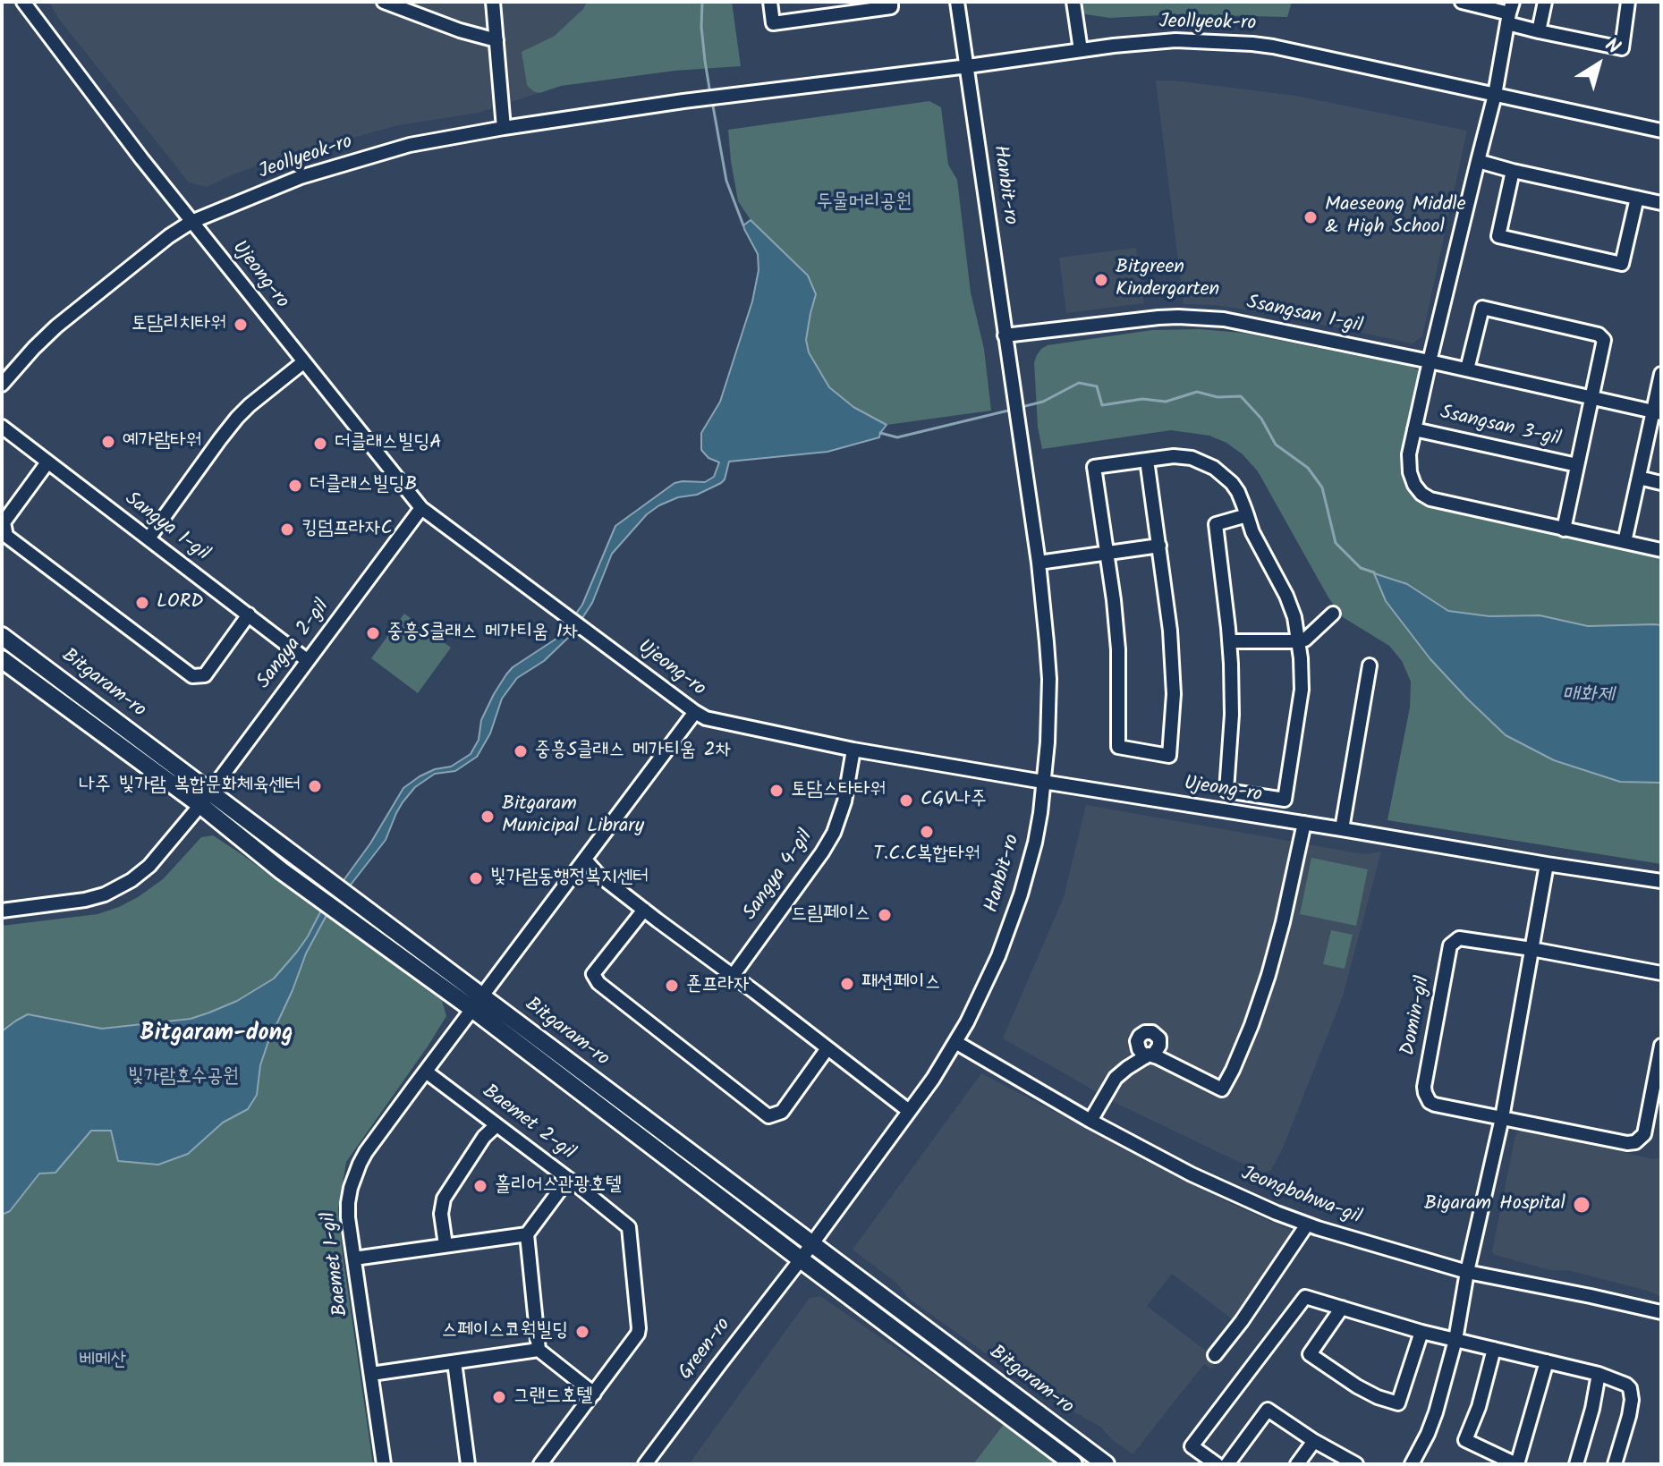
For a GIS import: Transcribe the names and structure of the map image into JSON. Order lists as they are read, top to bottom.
{
  "streets": {
    "main road": ["Bitgaram-ro"],
    "street": [
      "Jeollyeok-ro",
      "Hanbit-ro",
      "Ujeong-ro",
      "Ssangsan 1-gil",
      "Ssangsan 3-gil",
      "Sangya 1-gil",
      "Sangya 2-gil",
      "Sangya 4-gil",
      "Domin-gil",
      "Baemet 2-gil",
      "Jeongbohwa-gil",
      "Baemet 1-gil",
      "Green-ro"
    ]
  },
  "crossings": [
    ["Jeollyeok-ro", "Hanbit-ro"],
    ["Jeollyeok-ro", "Ujeong-ro"],
    ["Jeollyeok-ro", "Ssangsan 3-gil"],
    ["Hanbit-ro", "Ujeong-ro"],
    ["Hanbit-ro", "Ssangsan 1-gil"],
    ["Hanbit-ro", "Bitgaram-ro"],
    ["Hanbit-ro", "Jeongbohwa-gil"],
    ["Hanbit-ro", "Green-ro"],
    ["Ujeong-ro", "Sangya 2-gil"],
    ["Ujeong-ro", "Sangya 4-gil"],
    ["Ujeong-ro", "Baemet 1-gil"],
    ["Ssangsan 1-gil", "Ssangsan 3-gil"],
    ["Sangya 1-gil", "Sangya 2-gil"],
    ["Sangya 2-gil", "Bitgaram-ro"],
    ["Bitgaram-ro", "Baemet 1-gil"],
    ["Bitgaram-ro", "Green-ro"],
    ["Baemet 2-gil", "Baemet 1-gil"]
  ],
  "districts": ["Bitgaram-dong"],
  "water": ["매화제"],
  "parks": ["두물머리공원", "빛가람호수공원", "베메산"],
  "places": [
    "Maeseong Middle & High School",
    "Bitgreen Kindergarten",
    "토담리치타워",
    "예가람타워",
    "더클래스빌딩A",
    "더클래스빌딩B",
    "킹덤프라자C",
    "LORD",
    "중흥S클래스 메가티움 1차",
    "중흥S클래스 메가티움 2차",
    "나주 빛가람 복합문화체육센터",
    "토담스타타워",
    "CGV나주",
    "Bitgaram Municipal Library",
    "T.C.C복합타워",
    "빛가람동행정복지센터",
    "드림페이스",
    "패션페이스",
    "죤프라자",
    "홀리어스관광호텔",
    "Bigaram Hospital",
    "스페이스코웍빌딩",
    "그랜드호텔"
  ],
  "north": "top right"
}
